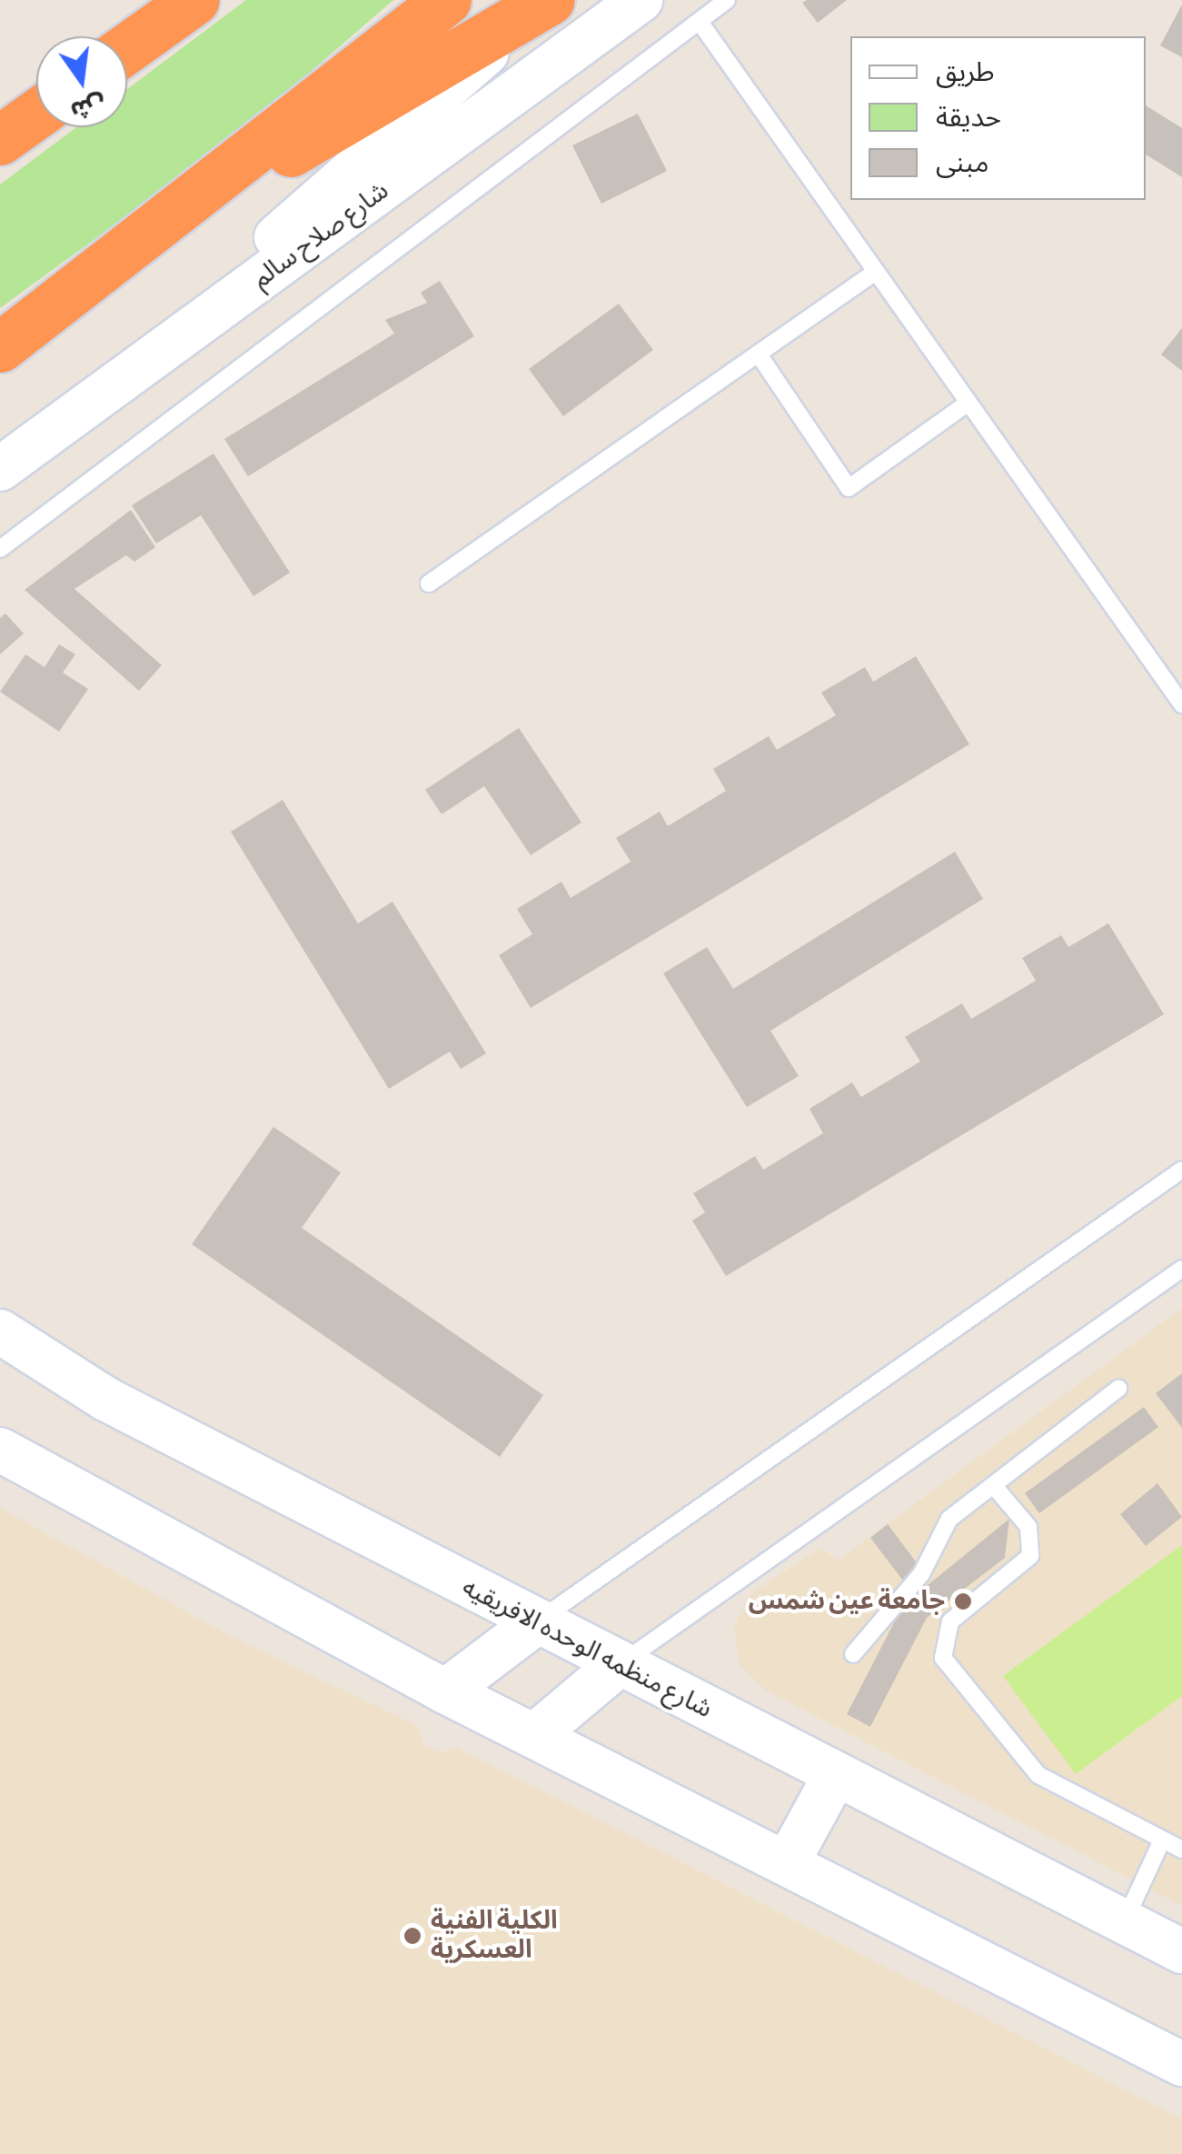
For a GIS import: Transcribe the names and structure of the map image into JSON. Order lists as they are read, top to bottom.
{
  "streets": {
    "street": ["شارع صلاح سالم", "شارع منظمه الوحده الافريقيه"]
  },
  "places": ["جامعة عين شمس", "الكلية الفنية العسكرية"],
  "legend": ["طريق", "حديقة", "مبنى"],
  "north": "bottom"
}
